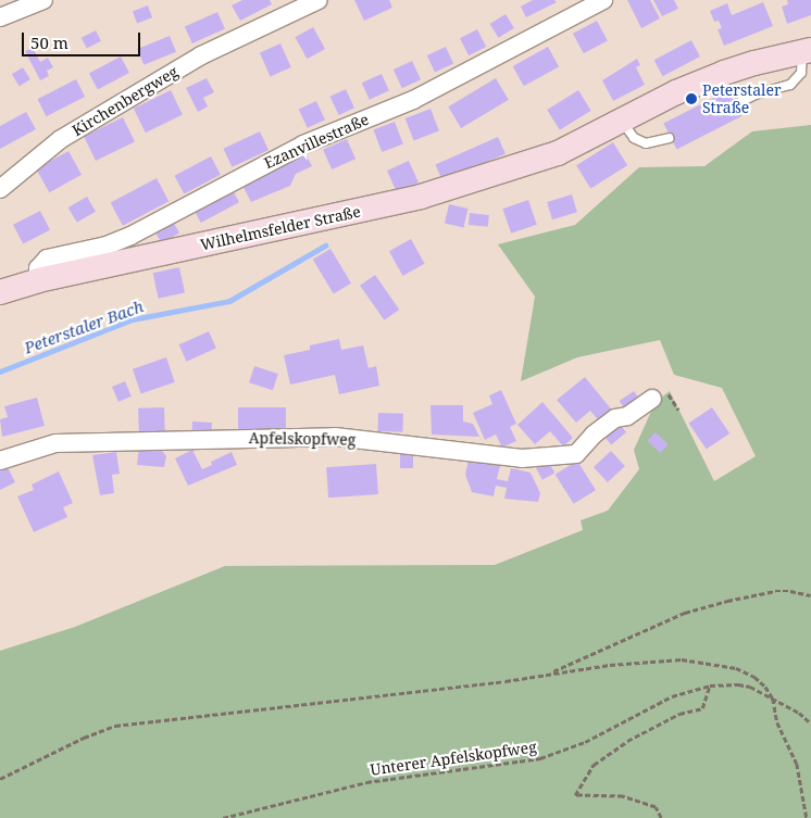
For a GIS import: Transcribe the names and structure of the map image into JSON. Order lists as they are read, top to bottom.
{
  "streets": {
    "main road": ["Wilhelmsfelder Straße"],
    "street": ["Kirchenbergweg", "Ezanvillestraße", "Apfelskopfweg"],
    "path": ["Unterer Apfelskopfweg"]
  },
  "crossings": [
    ["Ezanvillestraße", "Wilhelmsfelder Straße"]
  ],
  "water": ["Peterstaler Bach"],
  "places": ["Peterstaler Straße"],
  "scale_bar": "50 m"
}
